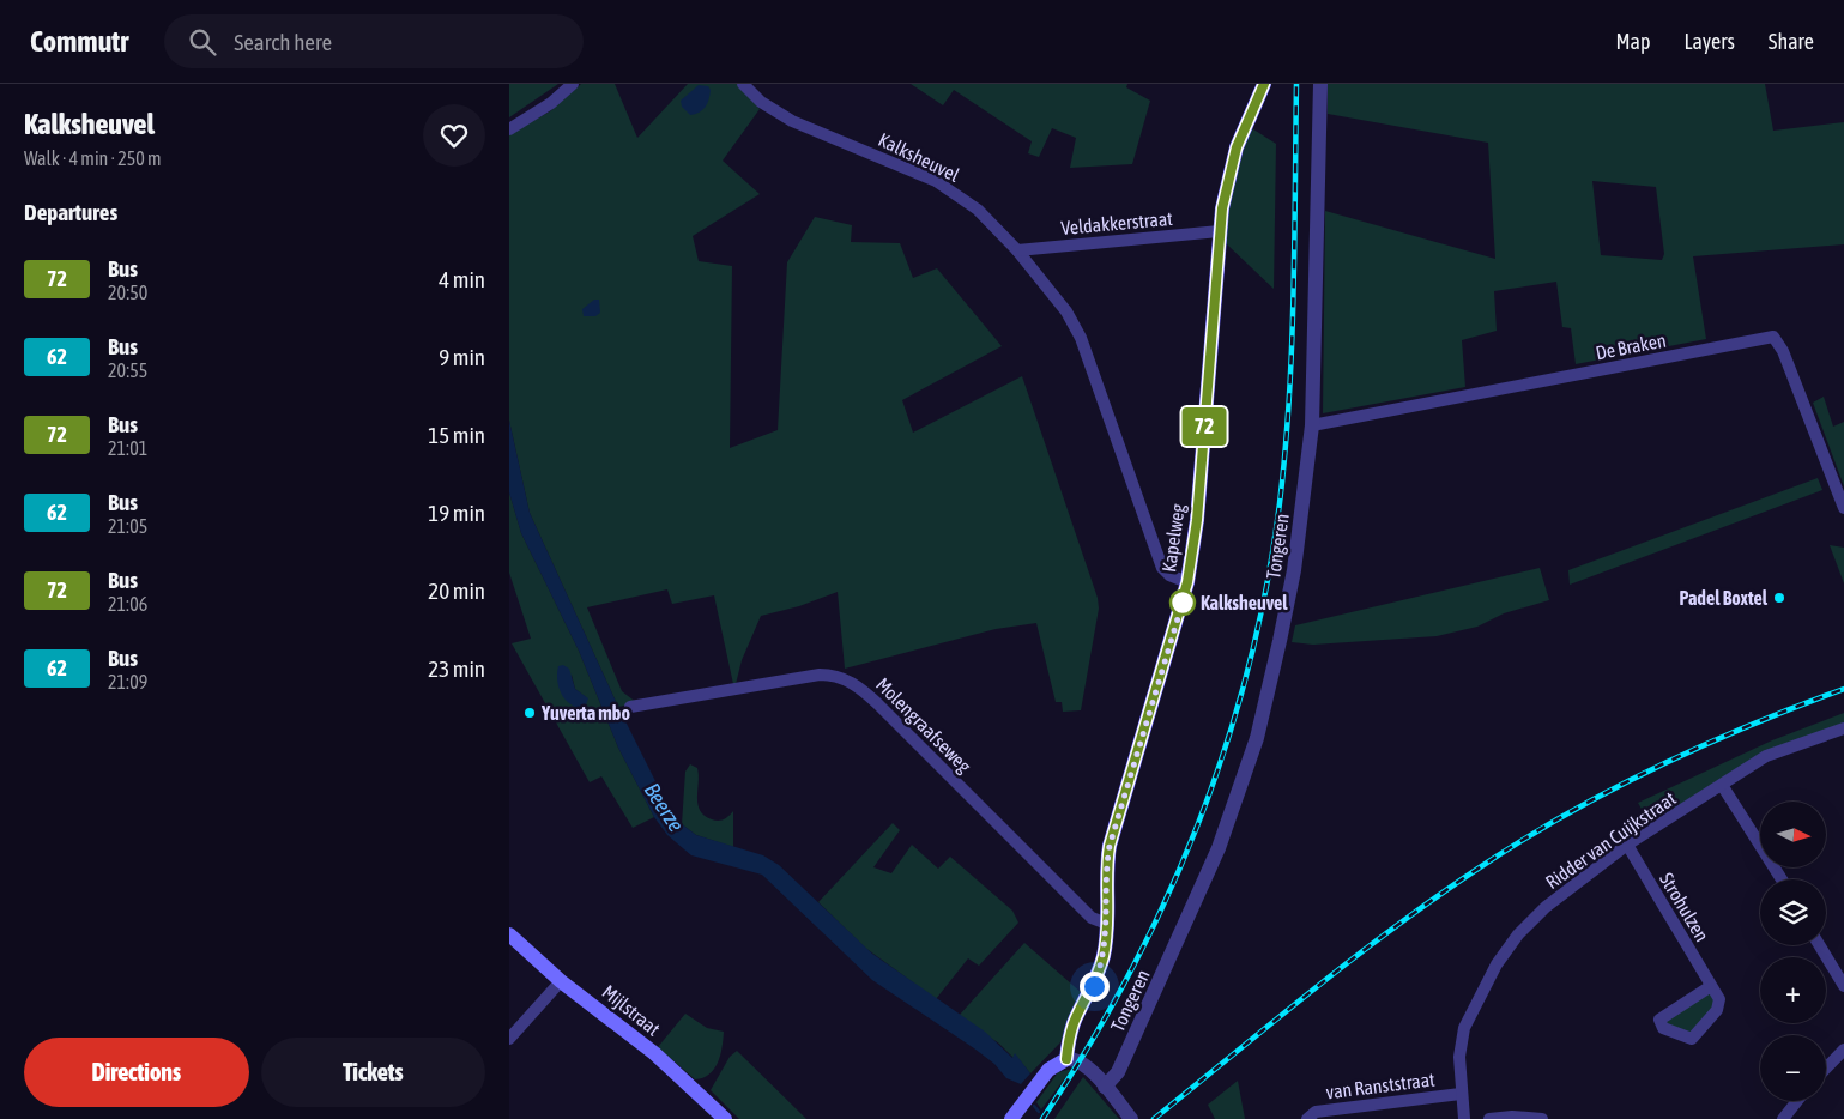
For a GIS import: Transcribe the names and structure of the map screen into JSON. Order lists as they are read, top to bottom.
{
  "streets": {
    "main road": ["Kapelweg", "Mijlstraat"],
    "street": [
      "Kalksheuvel",
      "Veldakkerstraat",
      "De Braken",
      "Tongeren",
      "Molengraafseweg",
      "Ridder van Cuijkstraat",
      "Strohulzen",
      "van Ranststraat"
    ]
  },
  "crossings": [
    ["Kalksheuvel", "Veldakkerstraat"],
    ["Kalksheuvel", "Kapelweg"],
    ["Veldakkerstraat", "Kapelweg"],
    ["De Braken", "Tongeren"],
    ["Kapelweg", "Molengraafseweg"],
    ["Ridder van Cuijkstraat", "Strohulzen"],
    ["Ridder van Cuijkstraat", "van Ranststraat"]
  ],
  "water": ["Beerze"],
  "places": ["Padel Boxtel", "Kalksheuvel", "Yuverta mbo"],
  "lines": ["bus line 72"],
  "north": "right",
  "page": {
    "header": "Commutr",
    "search": "Search here",
    "nav": ["Map", "Layers", "Share"],
    "heading": [
      ["Kalksheuvel", "Walk · 4 min · 250 m"],
      "Departures"
    ],
    "on_map": "72",
    "list": [
      {
        "mark": "72",
        "name": "Bus",
        "note": "20:50",
        "value": "4 min"
      },
      {
        "mark": "62",
        "name": "Bus",
        "note": "20:55",
        "value": "9 min"
      },
      {
        "mark": "72",
        "name": "Bus",
        "note": "21:01",
        "value": "15 min"
      },
      {
        "mark": "62",
        "name": "Bus",
        "note": "21:05",
        "value": "19 min"
      },
      {
        "mark": "72",
        "name": "Bus",
        "note": "21:06",
        "value": "20 min"
      },
      {
        "mark": "62",
        "name": "Bus",
        "note": "21:09",
        "value": "23 min"
      }
    ],
    "map_buttons": ["+", "−"],
    "buttons": ["Directions", "Tickets"]
  }
}
